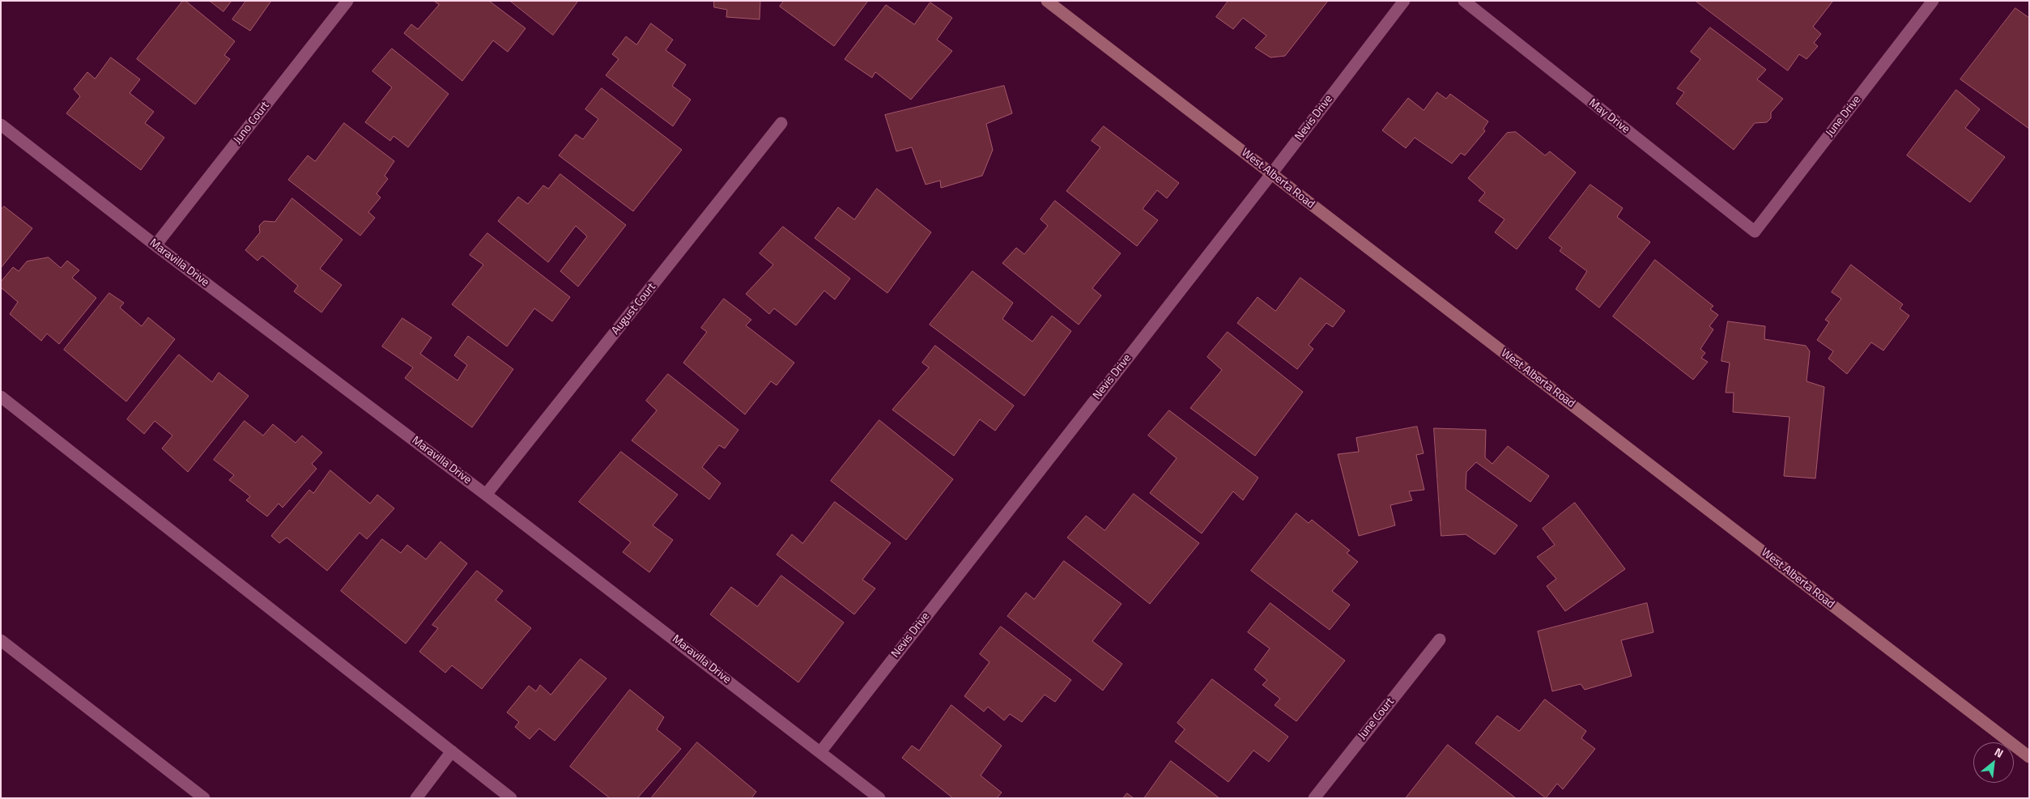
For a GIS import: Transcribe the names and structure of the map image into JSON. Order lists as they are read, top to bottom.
{
  "streets": {
    "street": [
      "May Drive",
      "June Drive",
      "Nevis Drive",
      "Juno Court",
      "West Alberta Road",
      "Maravilla Drive",
      "August Court",
      "June Court"
    ]
  },
  "crossings": [
    ["May Drive", "June Drive"],
    ["Nevis Drive", "West Alberta Road"],
    ["Nevis Drive", "Maravilla Drive"],
    ["Juno Court", "Maravilla Drive"],
    ["Maravilla Drive", "August Court"]
  ],
  "north": "top right"
}
